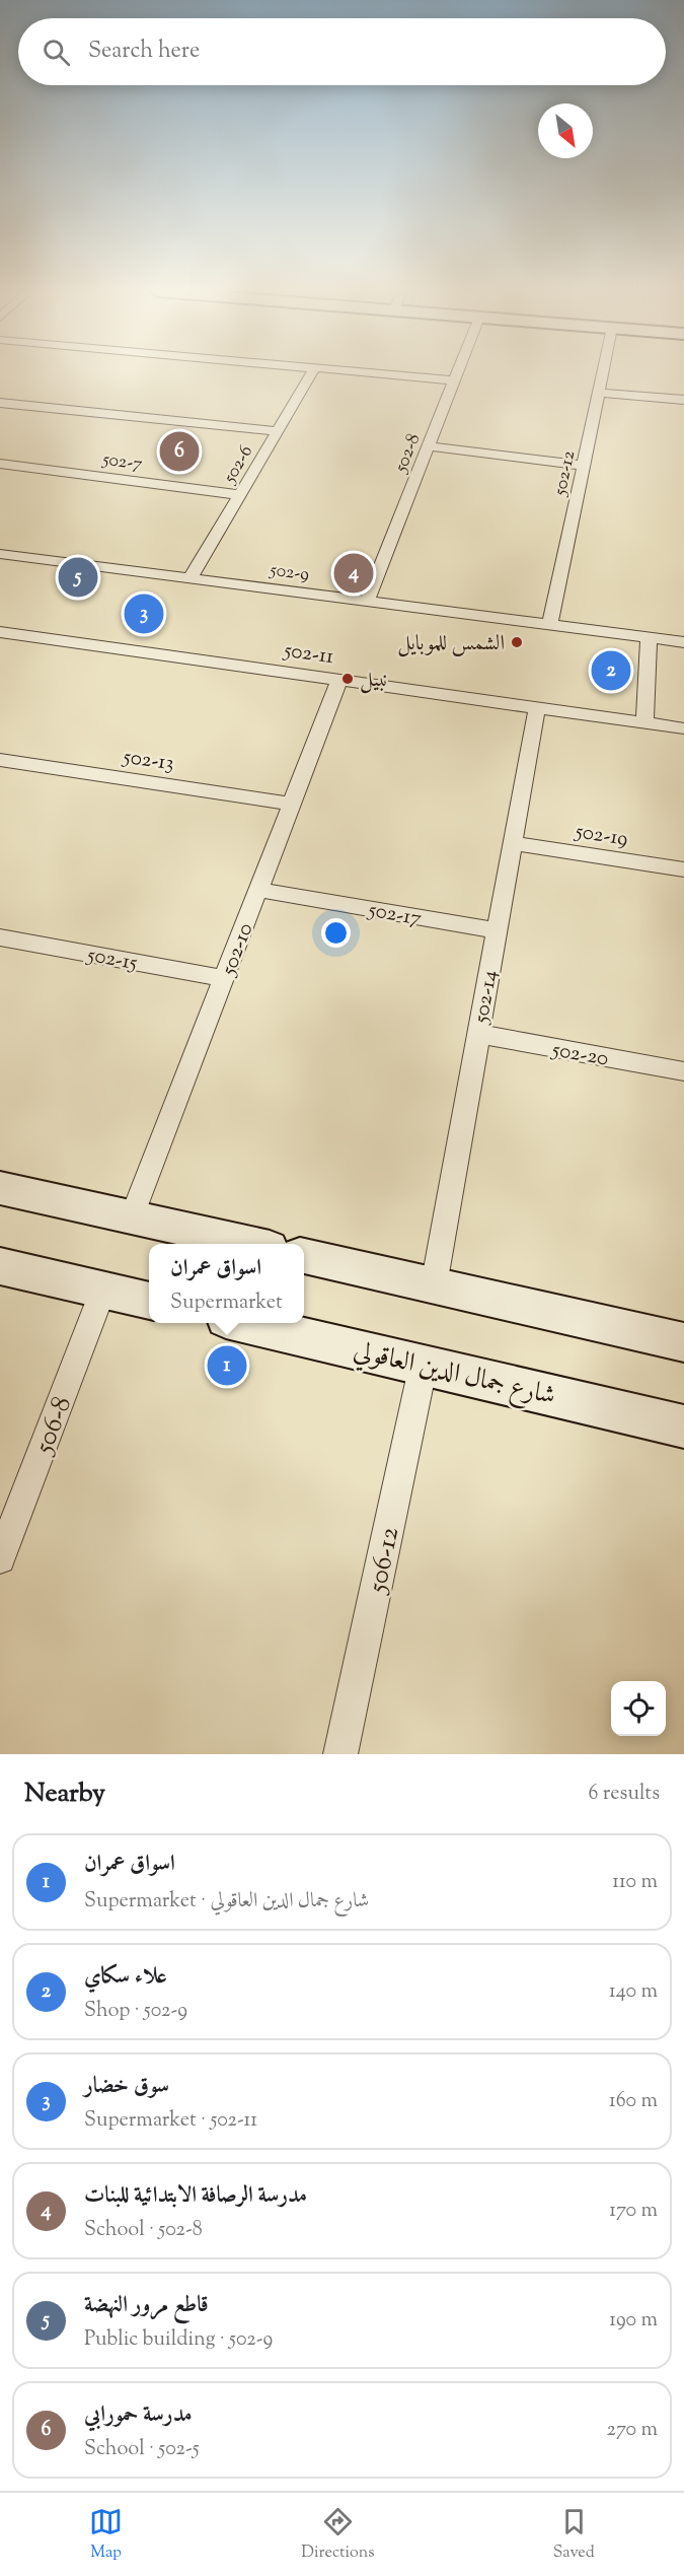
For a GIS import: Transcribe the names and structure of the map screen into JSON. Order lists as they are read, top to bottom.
{
  "streets": {
    "street": [
      "502-8",
      "502-7",
      "502-6",
      "502-12",
      "502-9",
      "502-11",
      "502-13",
      "502-19",
      "502-17",
      "502-10",
      "502-15",
      "502-14",
      "502-20",
      "شارع جمال الدين العاقولي",
      "506-8",
      "506-12"
    ]
  },
  "crossings": [
    ["502-8", "502-9"],
    ["502-7", "502-6"],
    ["502-6", "502-9"],
    ["502-12", "502-9"],
    ["502-11", "502-10"],
    ["502-11", "502-14"],
    ["502-13", "502-10"],
    ["502-19", "502-14"],
    ["502-17", "502-10"],
    ["502-17", "502-14"],
    ["502-10", "502-15"],
    ["502-14", "502-20"],
    ["شارع جمال الدين العاقولي", "506-12"]
  ],
  "places": ["الشمس للموبايل", "نبيل"],
  "north": "bottom right",
  "page": {
    "search": "Search here",
    "pins": [
      "6",
      "4",
      "5",
      "3",
      "2",
      "1"
    ],
    "popup": ["اسواق عمران", "Supermarket"],
    "heading": ["Nearby", "6 results"],
    "list": [
      {
        "mark": "1",
        "name": "اسواق عمران",
        "note": "Supermarket · شارع جمال الدين العاقولي",
        "value": "110 m"
      },
      {
        "mark": "2",
        "name": "علاء سكاي",
        "note": "Shop · 502-9",
        "value": "140 m"
      },
      {
        "mark": "3",
        "name": "سوق خضار",
        "note": "Supermarket · 502-11",
        "value": "160 m"
      },
      {
        "mark": "4",
        "name": "مدرسة الرصافة الابتدائية للبنات",
        "note": "School · 502-8",
        "value": "170 m"
      },
      {
        "mark": "5",
        "name": "قاطع مرور النهضة",
        "note": "Public building · 502-9",
        "value": "190 m"
      },
      {
        "mark": "6",
        "name": "مدرسة حمورابي",
        "note": "School · 502-5",
        "value": "270 m"
      }
    ],
    "nav": ["Map", "Directions", "Saved"]
  }
}
